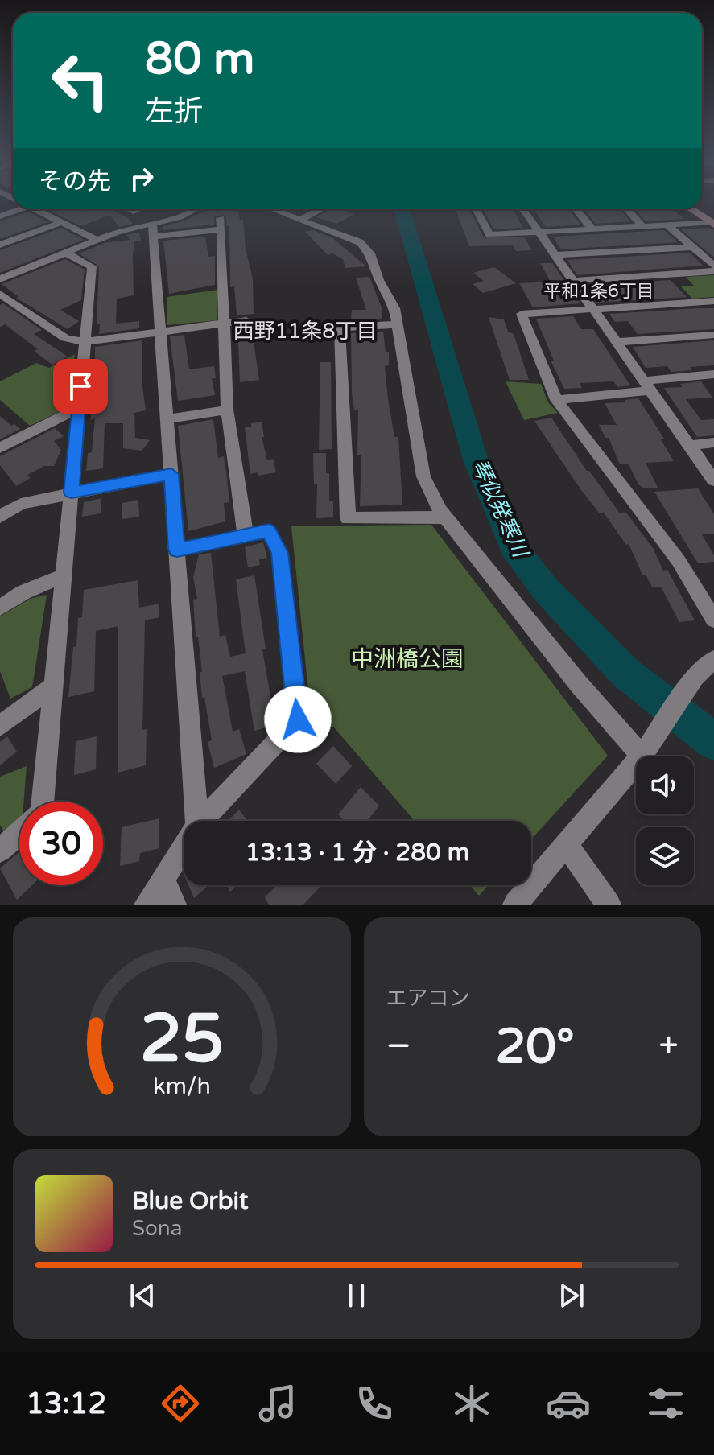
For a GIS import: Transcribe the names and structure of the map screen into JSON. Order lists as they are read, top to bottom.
{
  "districts": ["平和1条6丁目", "西野11条8丁目"],
  "water": ["琴似発寒川"],
  "parks": ["中洲橋公園"],
  "page": {
    "turn": ["80 m", "左折"],
    "then": "その先",
    "limit": "30",
    "trip": "13:13 · 1 分 · 280 m",
    "tile": "エアコン",
    "heat": ["−", "20°", "+"],
    "song": ["Blue Orbit", "Sona"],
    "tabs": "13:12",
    "gauge": ["25", "km/h"]
  }
}
